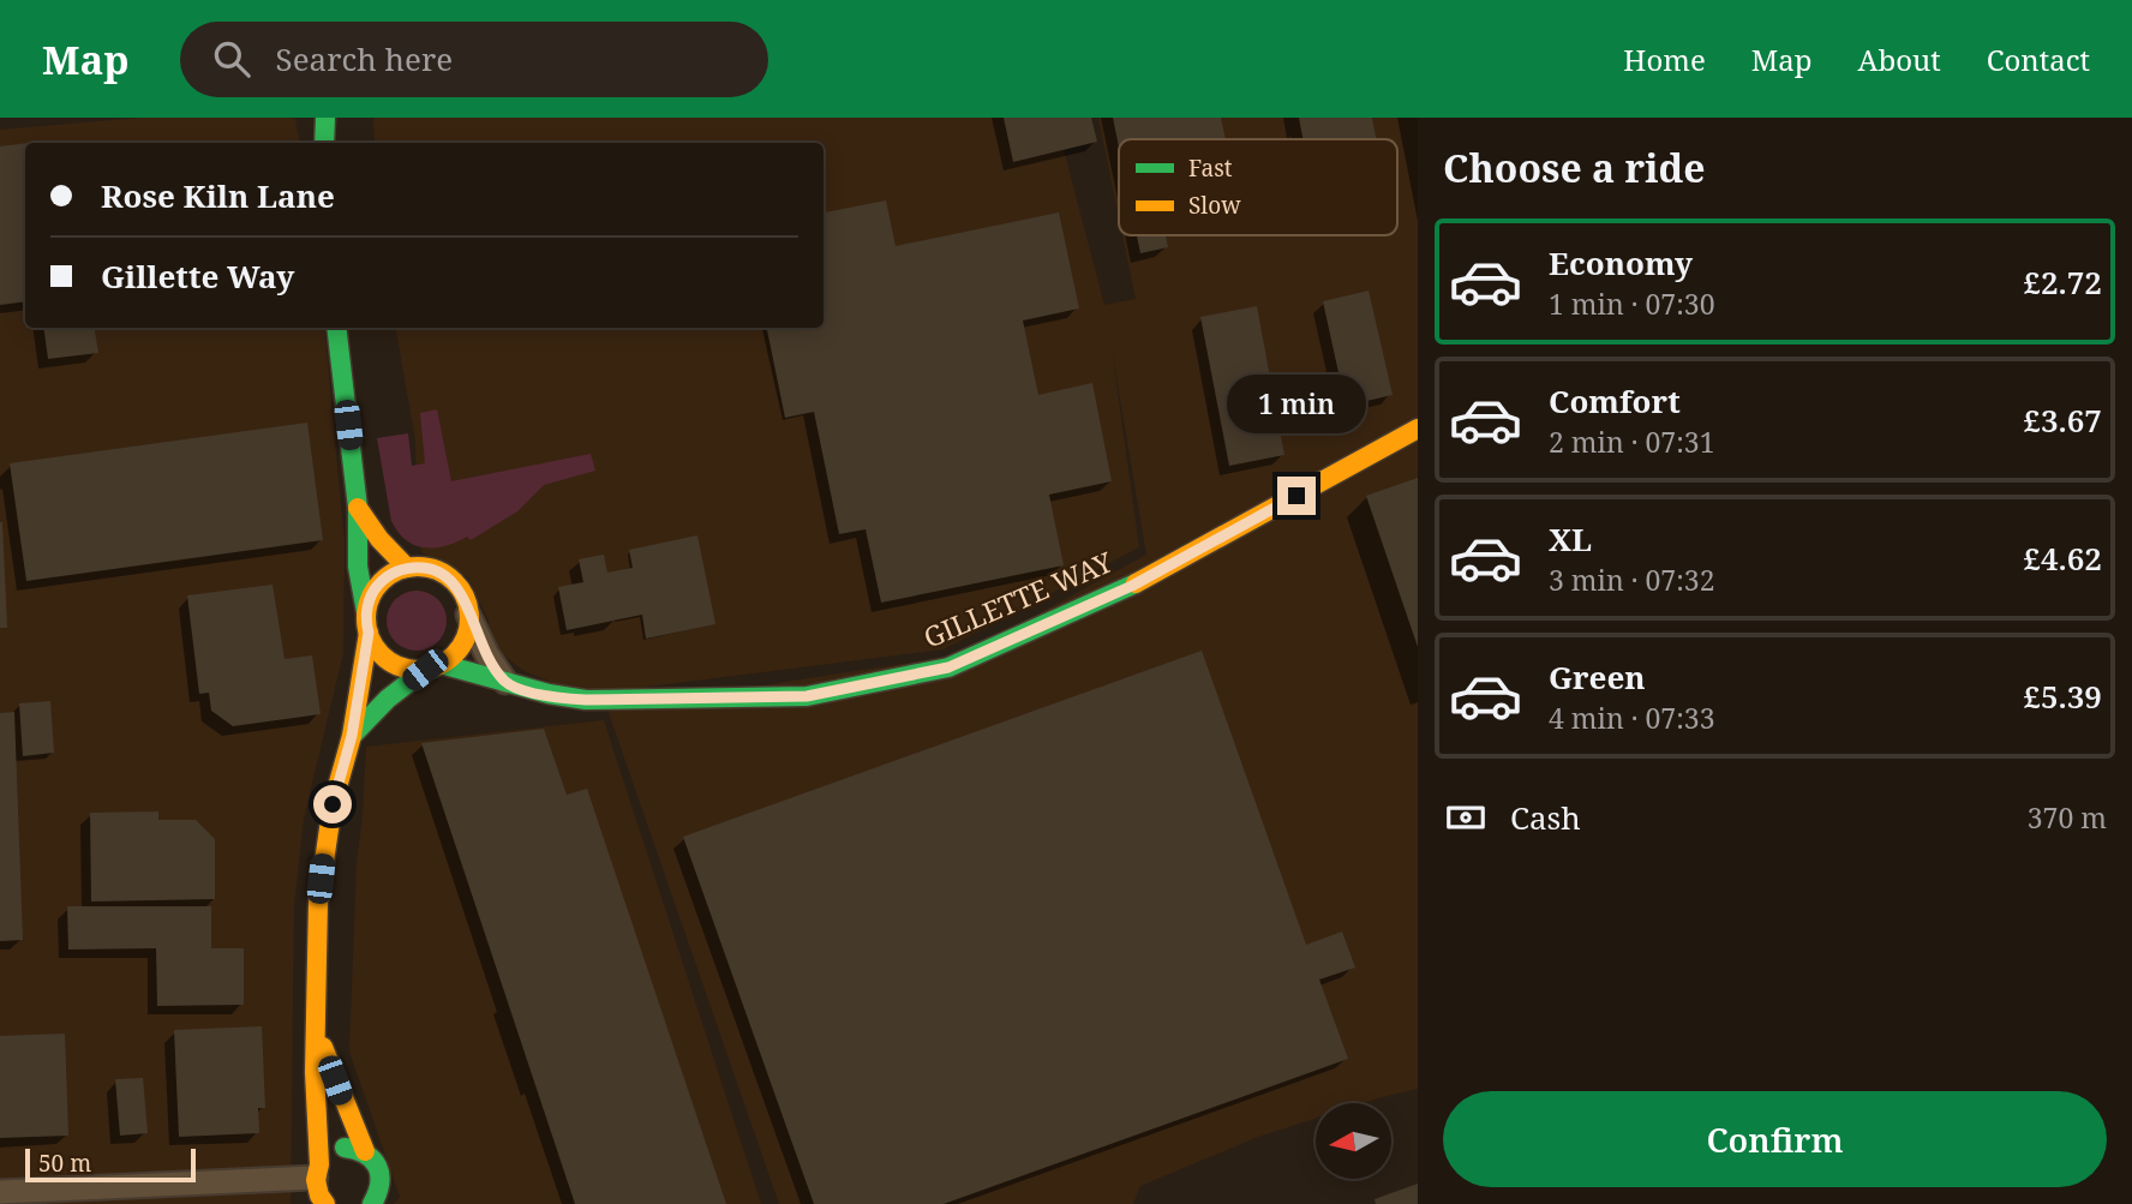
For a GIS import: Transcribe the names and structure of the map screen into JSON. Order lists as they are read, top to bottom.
{
  "streets": {
    "street": ["GILLETTE WAY"]
  },
  "legend": ["Fast", "Slow"],
  "scale_bar": "50 m",
  "north": "left",
  "page": {
    "header": "Map",
    "search": "Search here",
    "nav": [
      "Home",
      "Map",
      "About",
      "Contact"
    ],
    "heading": "Choose a ride",
    "banner": ["Rose Kiln Lane", "Gillette Way"],
    "list": [
      {
        "name": "Economy",
        "note": "1 min · 07:30",
        "value": "£2.72"
      },
      {
        "name": "Comfort",
        "note": "2 min · 07:31",
        "value": "£3.67"
      },
      {
        "name": "XL",
        "note": "3 min · 07:32",
        "value": "£4.62"
      },
      {
        "name": "Green",
        "note": "4 min · 07:33",
        "value": "£5.39"
      }
    ],
    "bubble": "1 min",
    "pay": ["Cash", "370 m"],
    "buttons": "Confirm",
    "scale": "50 m"
  }
}
